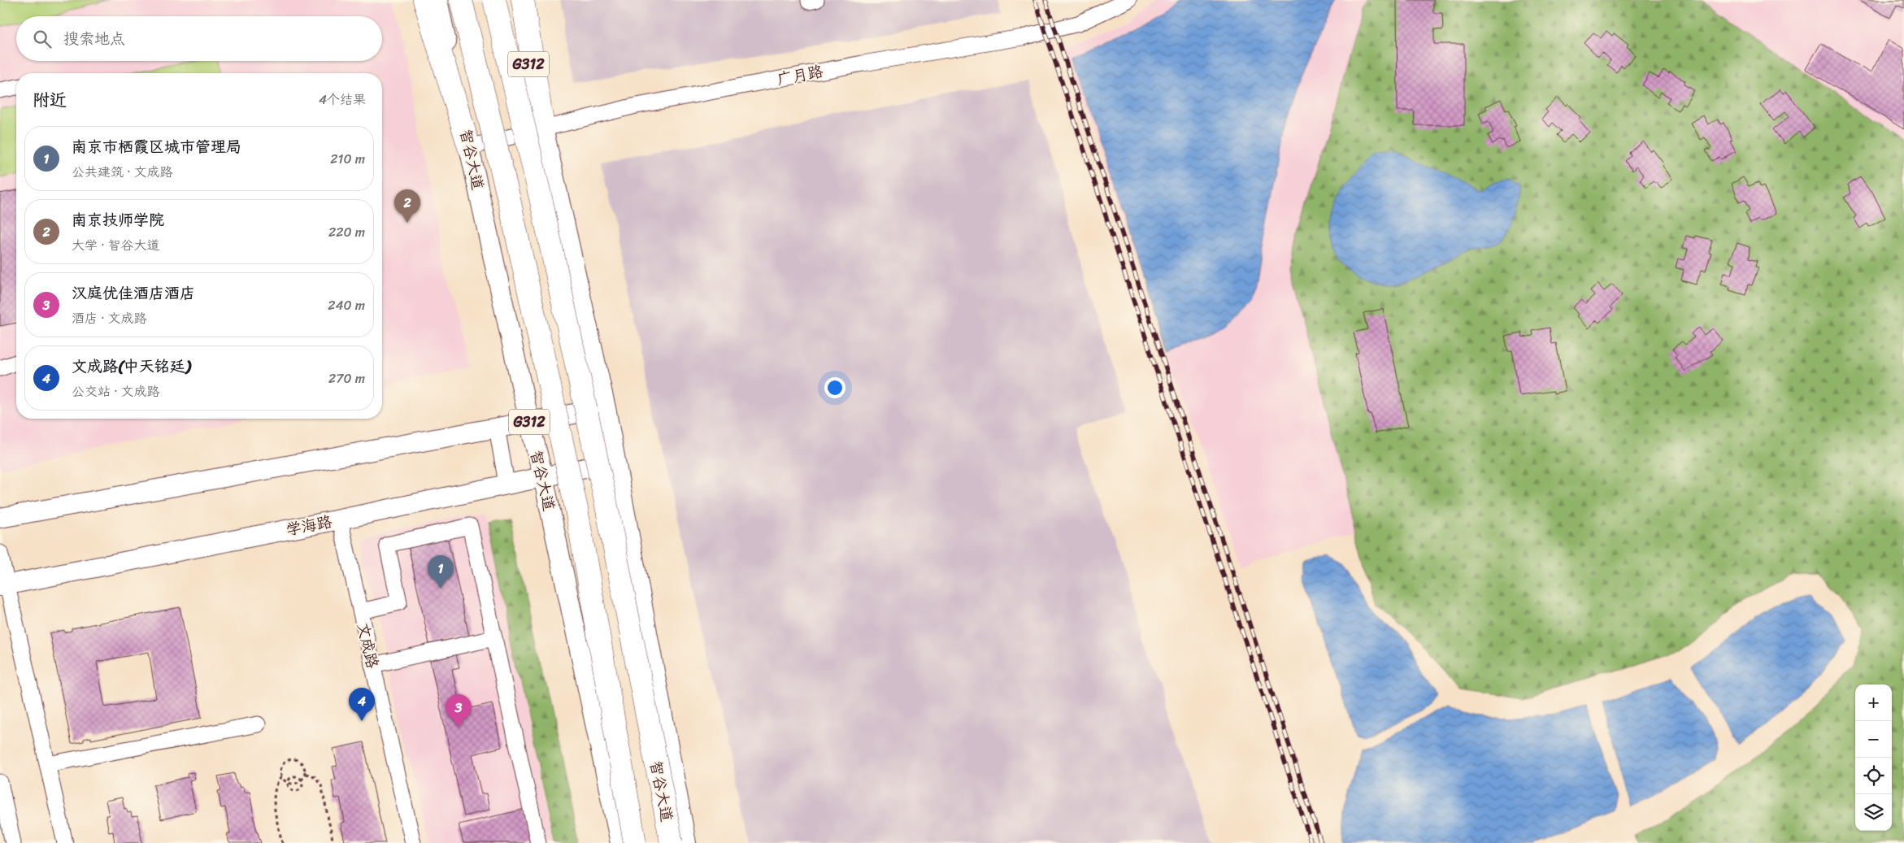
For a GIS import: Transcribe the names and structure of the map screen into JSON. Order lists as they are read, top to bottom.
{
  "streets": {
    "highway": ["G312", "智谷大道"],
    "main road": ["学海路"],
    "street": ["广月路", "文成路"]
  },
  "crossings": [
    ["广月路", "智谷大道"],
    ["智谷大道", "学海路"],
    ["学海路", "文成路"]
  ],
  "page": {
    "search": "搜索地点",
    "heading": ["附近", "4个结果"],
    "list": [
      {
        "mark": "1",
        "name": "南京市栖霞区城市管理局",
        "note": "公共建筑 · 文成路",
        "value": "210 m"
      },
      {
        "mark": "2",
        "name": "南京技师学院",
        "note": "大学 · 智谷大道",
        "value": "220 m"
      },
      {
        "mark": "3",
        "name": "汉庭优佳酒店酒店",
        "note": "酒店 · 文成路",
        "value": "240 m"
      },
      {
        "mark": "4",
        "name": "文成路(中天铭廷)",
        "note": "公交站 · 文成路",
        "value": "270 m"
      }
    ],
    "pins": [
      "2",
      "1",
      "4",
      "3"
    ],
    "map_buttons": ["+", "−"]
  }
}
